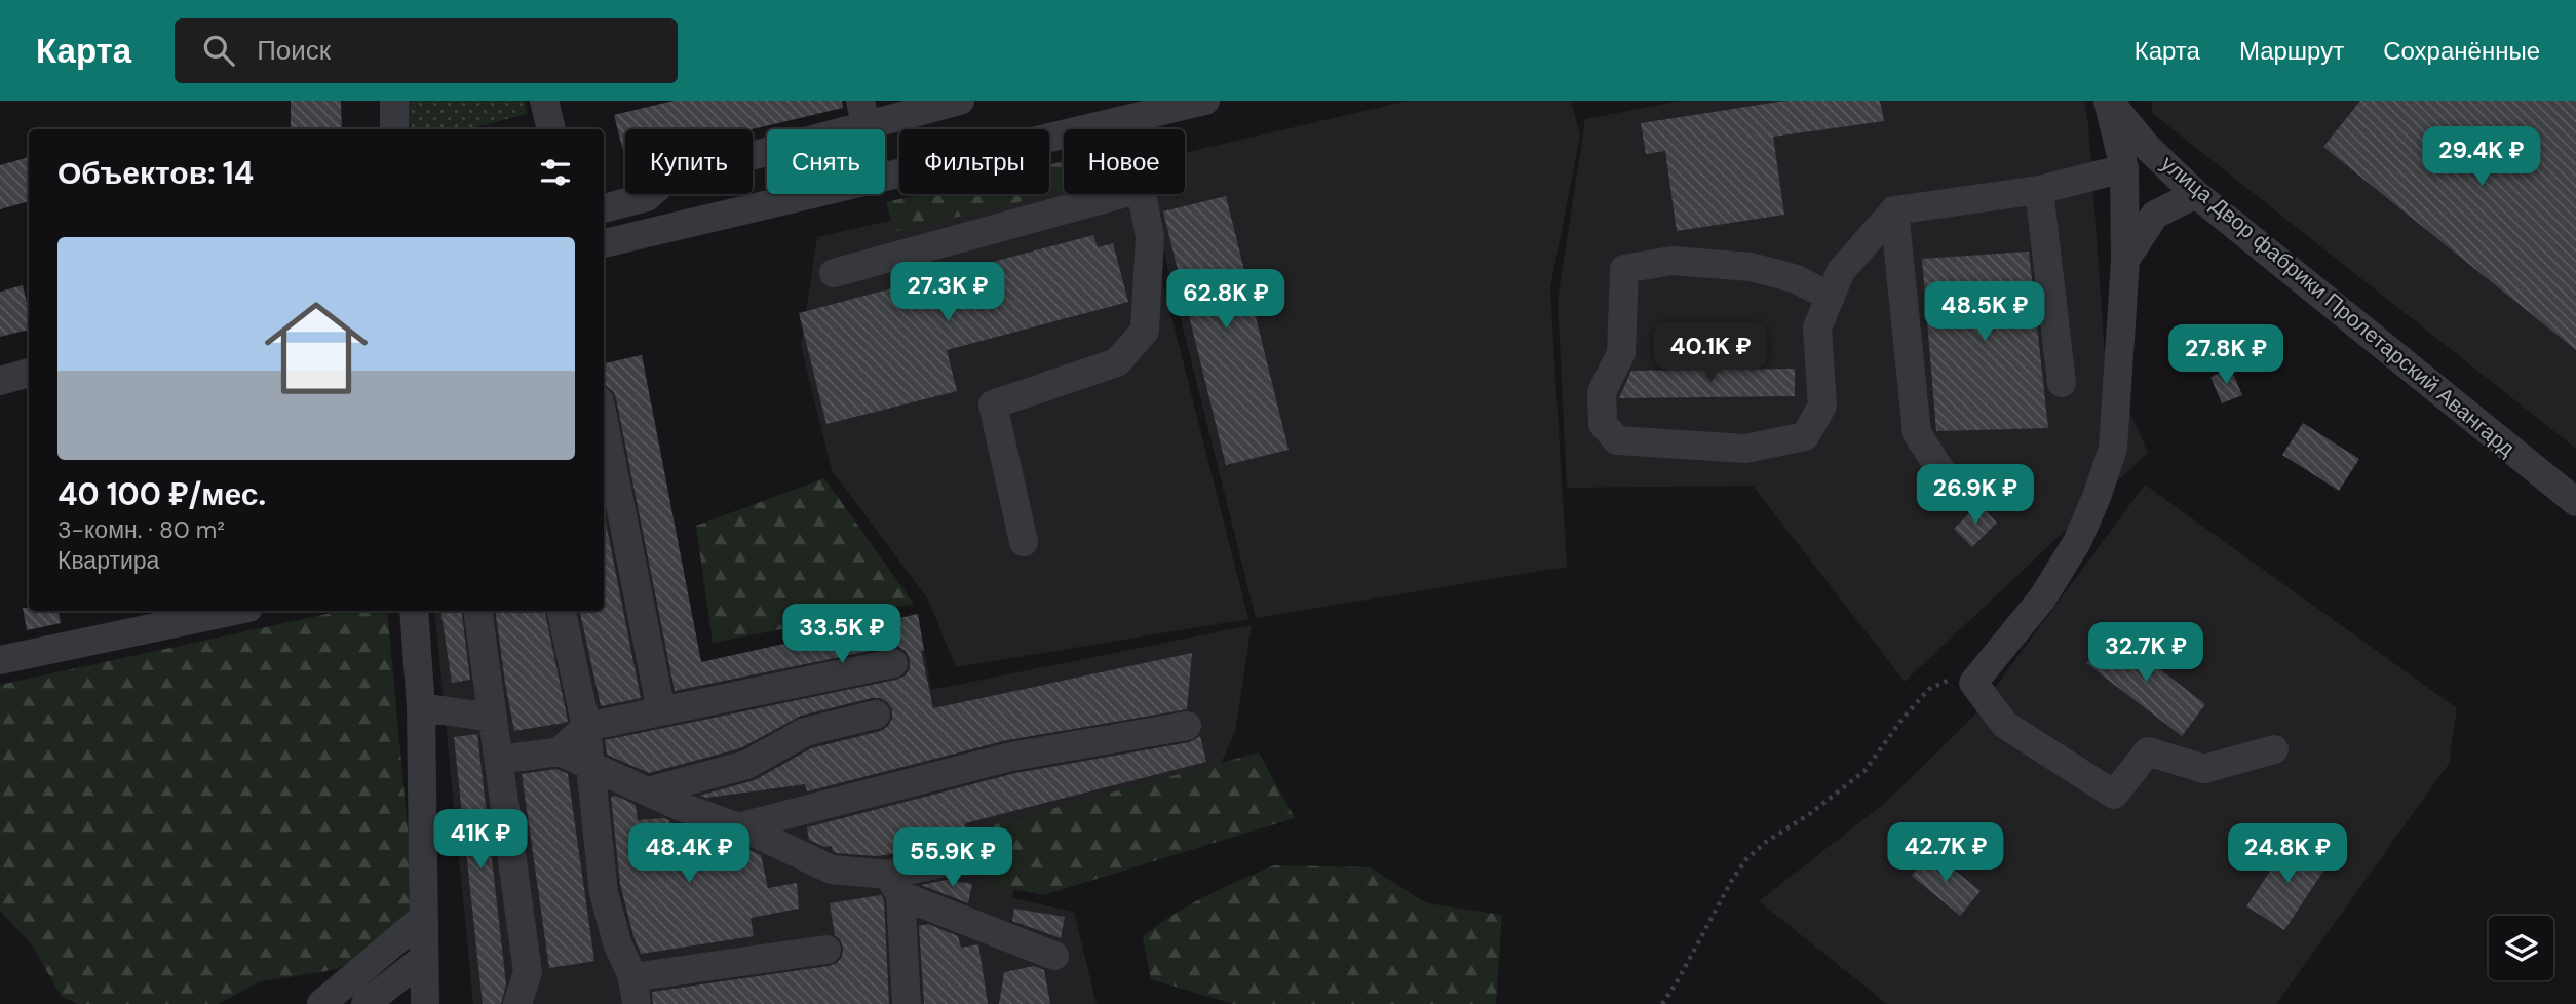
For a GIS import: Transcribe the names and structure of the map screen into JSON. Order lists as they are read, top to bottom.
{
  "streets": {
    "street": ["улица Двор фабрики Пролетарский Авангард"]
  },
  "page": {
    "header": "Карта",
    "search": "Поиск",
    "nav": ["Карта", "Маршрут", "Сохранённые"],
    "price": [
      "29.4K ₽",
      "27.3K ₽",
      "62.8K ₽",
      "48.5K ₽",
      "40.1K ₽",
      "27.8K ₽",
      "26.9K ₽",
      "33.5K ₽",
      "32.7K ₽",
      "41K ₽",
      "42.7K ₽",
      "48.4K ₽",
      "24.8K ₽",
      "55.9K ₽"
    ],
    "chip": [
      "Купить",
      "Снять",
      "Фильтры",
      "Новое"
    ],
    "heading": "Объектов: 14",
    "list": [
      {
        "name": "40 100 ₽/мес.",
        "note": "3-комн. · 80 m² · Квартира"
      }
    ]
  }
}
